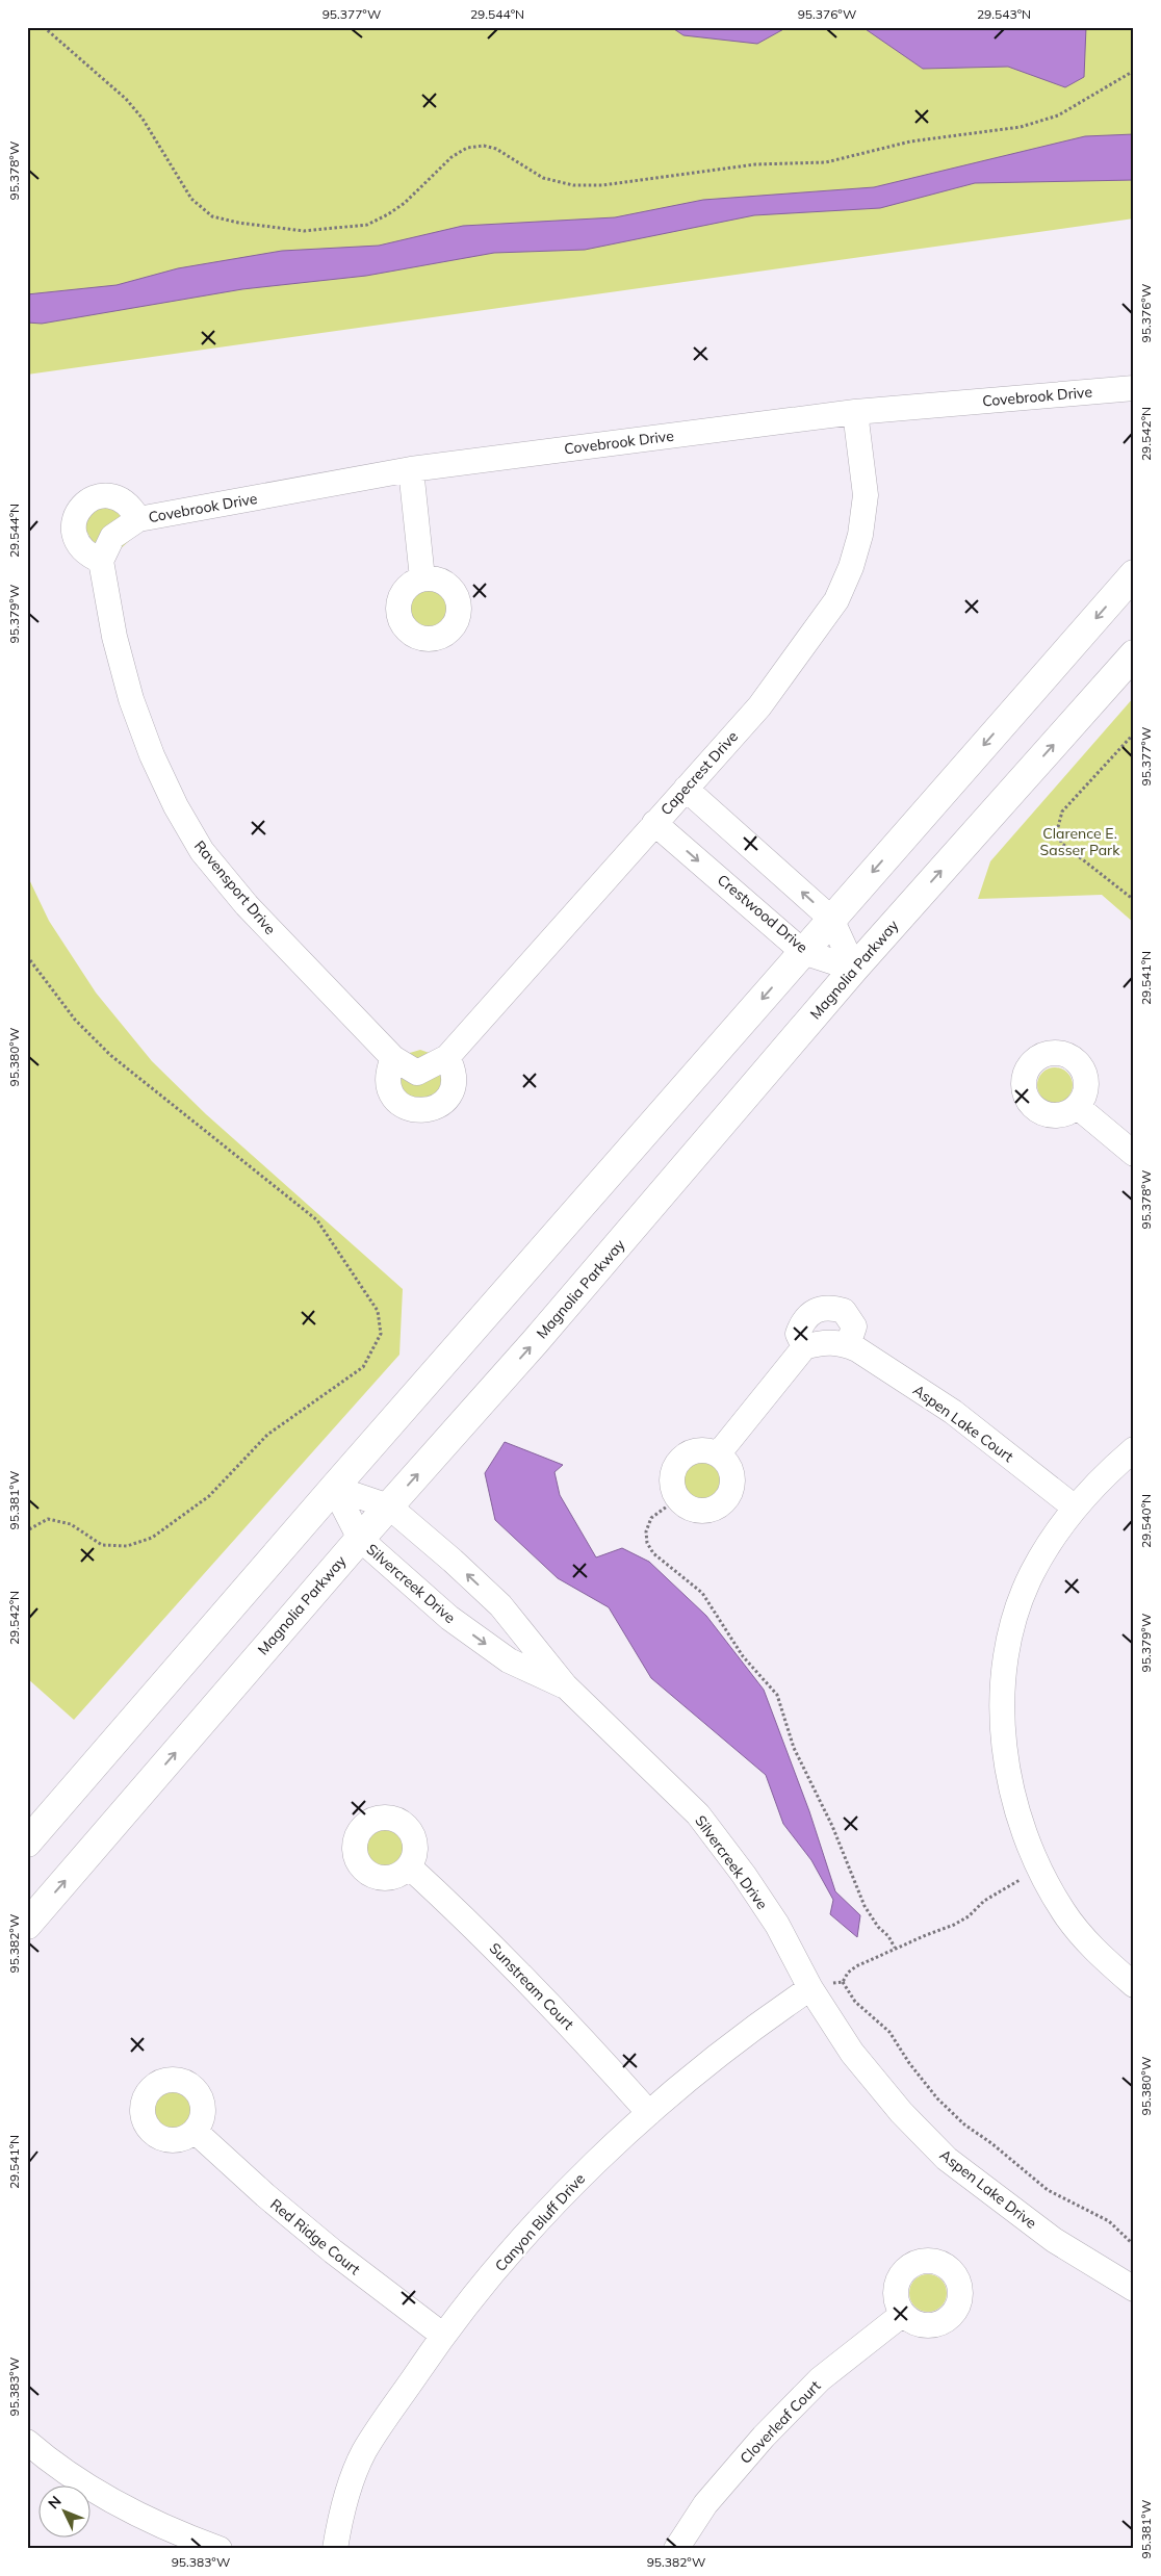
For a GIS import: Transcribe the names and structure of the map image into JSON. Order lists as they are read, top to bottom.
{
  "streets": {
    "main road": ["Magnolia Parkway"],
    "street": [
      "Covebrook Drive",
      "Capecrest Drive",
      "Ravensport Drive",
      "Crestwood Drive",
      "Aspen Lake Court",
      "Silvercreek Drive",
      "Sunstream Court",
      "Aspen Lake Drive",
      "Canyon Bluff Drive",
      "Red Ridge Court",
      "Cloverleaf Court"
    ]
  },
  "crossings": [
    ["Covebrook Drive", "Capecrest Drive"],
    ["Covebrook Drive", "Ravensport Drive"],
    ["Capecrest Drive", "Ravensport Drive"],
    ["Capecrest Drive", "Crestwood Drive"],
    ["Crestwood Drive", "Magnolia Parkway"],
    ["Magnolia Parkway", "Silvercreek Drive"],
    ["Silvercreek Drive", "Aspen Lake Drive"],
    ["Silvercreek Drive", "Canyon Bluff Drive"],
    ["Sunstream Court", "Canyon Bluff Drive"],
    ["Aspen Lake Drive", "Canyon Bluff Drive"],
    ["Canyon Bluff Drive", "Red Ridge Court"]
  ],
  "parks": ["Clarence E. Sasser Park"],
  "north": "top left",
  "coordinates": [
    "95.377°W",
    "29.544°N",
    "95.376°W",
    "29.543°N",
    "95.378°W",
    "29.542°N",
    "95.379°W",
    "29.541°N",
    "95.380°W",
    "95.381°W",
    "29.540°N",
    "95.382°W",
    "95.383°W"
  ]
}
